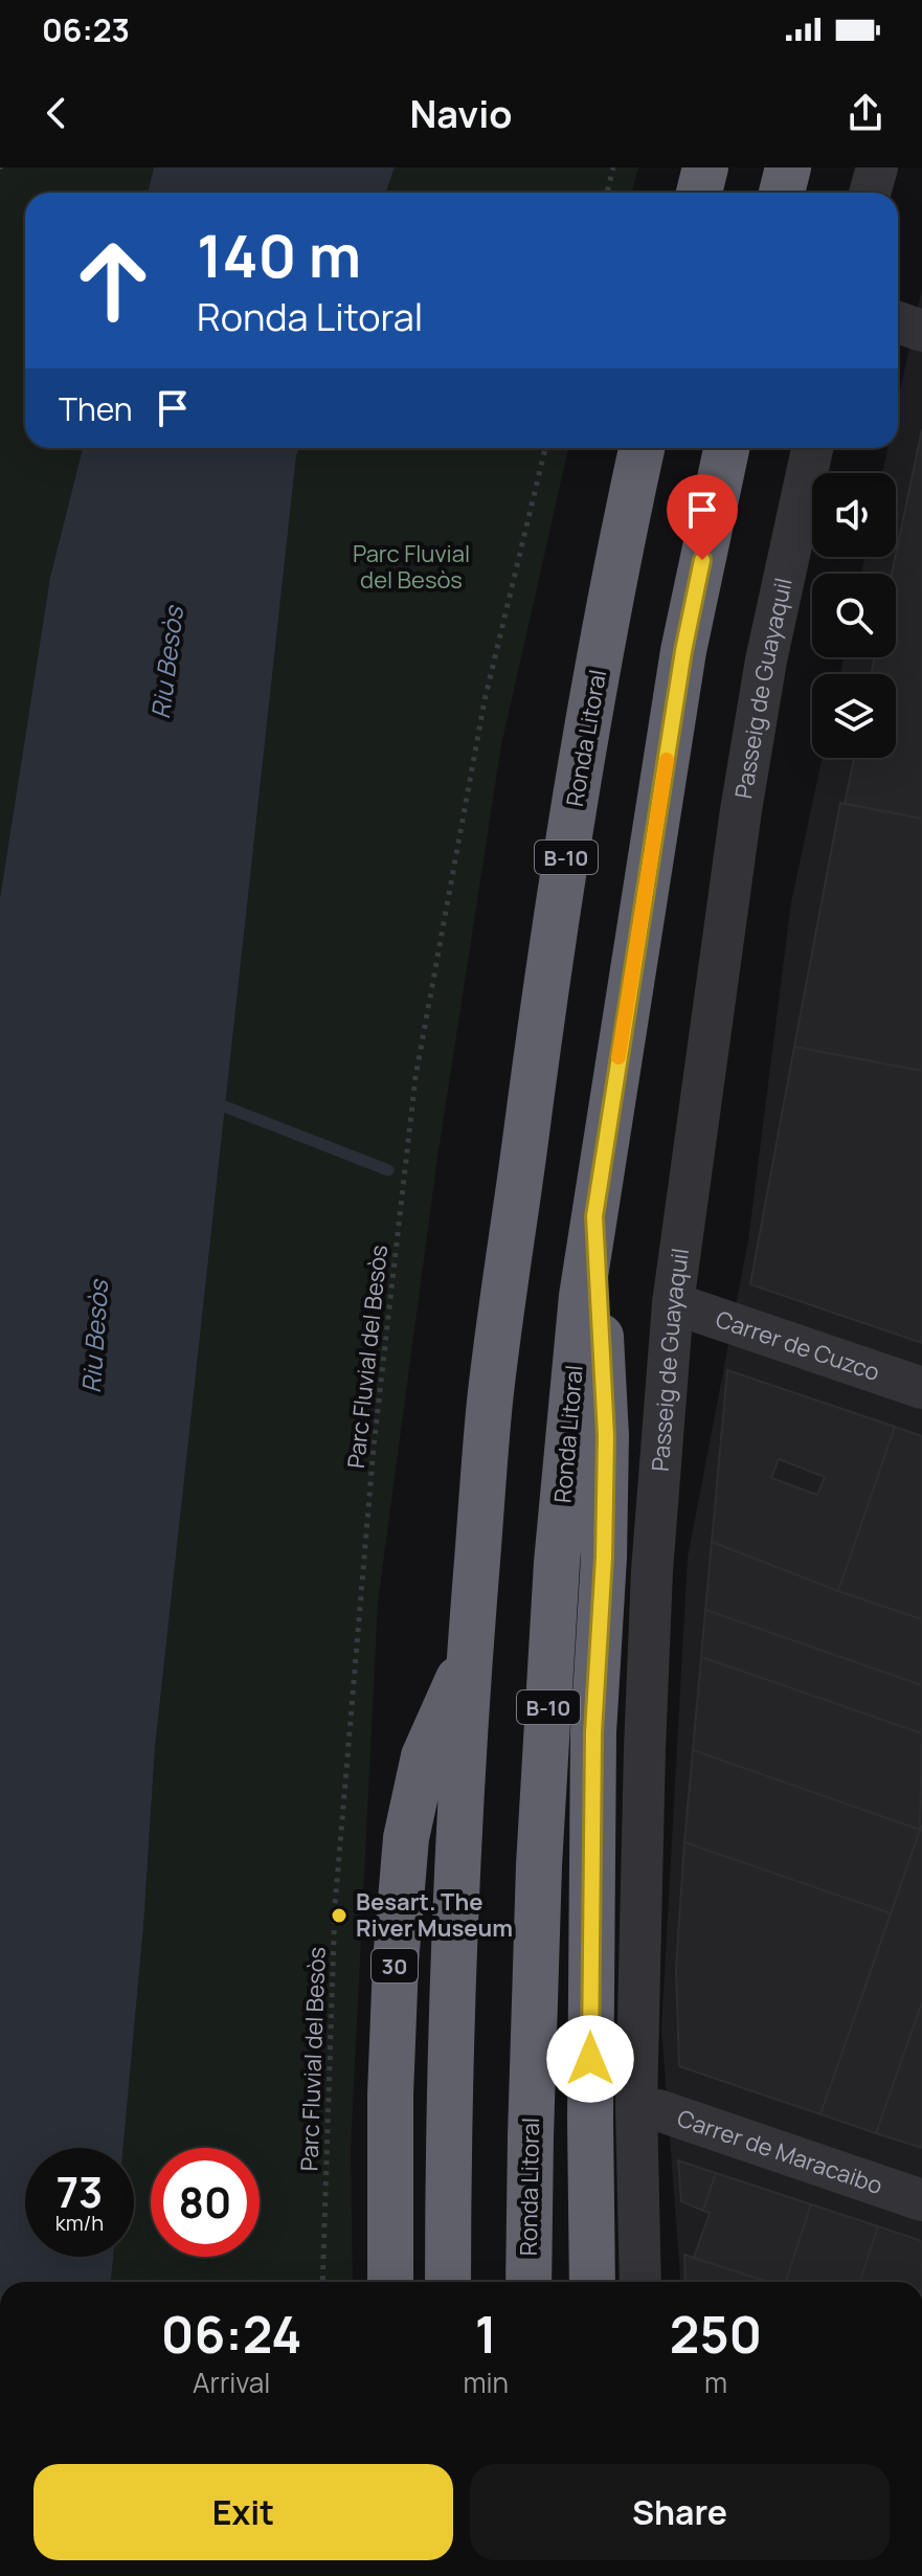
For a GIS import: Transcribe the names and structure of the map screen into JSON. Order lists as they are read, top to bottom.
{
  "streets": {
    "highway": ["Ronda Litoral", "B-10", "30"],
    "street": ["Passeig de Guayaquil", "Carrer de Cuzco", "Carrer de Maracaibo"],
    "path": ["Parc Fluvial del Besòs"]
  },
  "crossings": [
    ["Passeig de Guayaquil", "Carrer de Cuzco"],
    ["Passeig de Guayaquil", "Carrer de Maracaibo"],
    ["Ronda Litoral", "30"]
  ],
  "water": ["Riu Besòs"],
  "parks": ["Parc Fluvial del Besòs"],
  "places": ["Besart. The River Museum"],
  "page": {
    "status": "06:23",
    "header": "Navio",
    "turn": ["140 m", "Ronda Litoral"],
    "then": "Then",
    "speed": "73 km/h",
    "limit": "80",
    "eta": [
      "06:24",
      "Arrival",
      "1",
      "min",
      "250",
      "m"
    ],
    "buttons": ["Exit", "Share"]
  }
}
